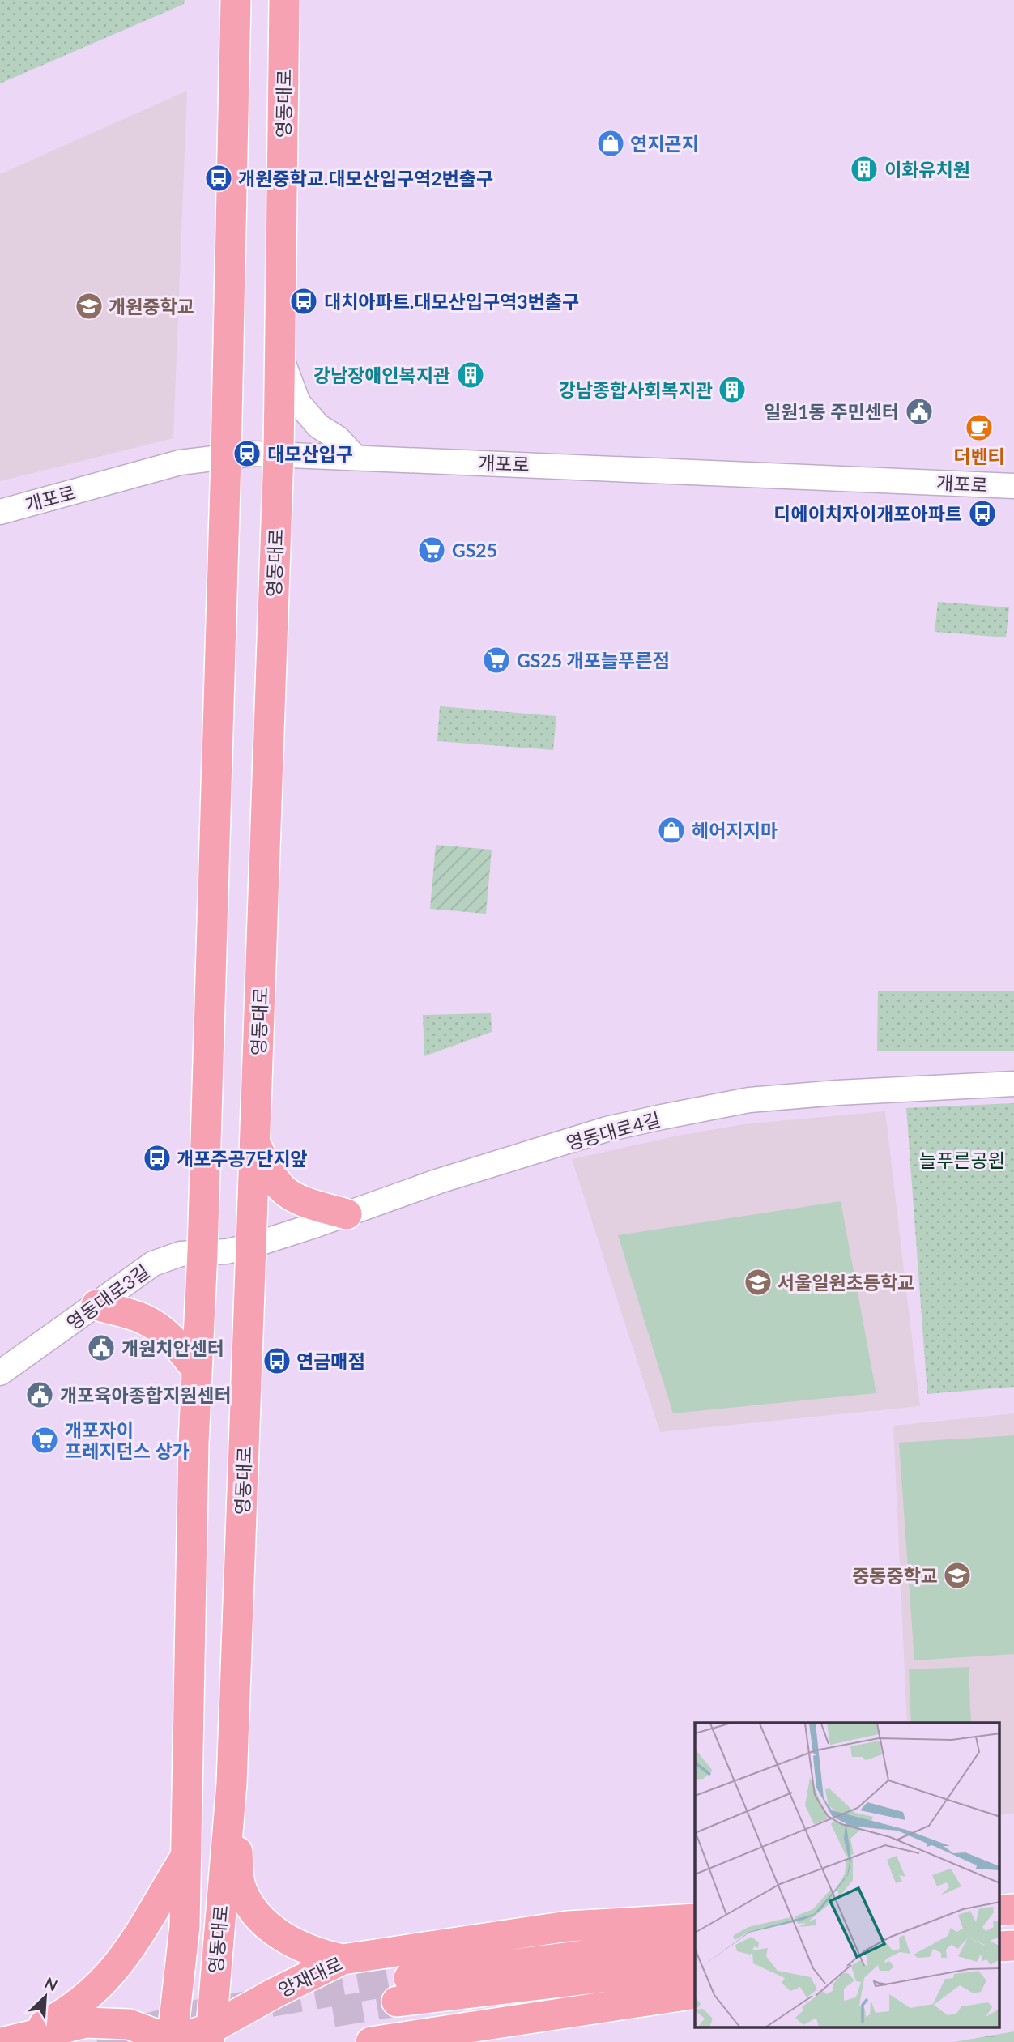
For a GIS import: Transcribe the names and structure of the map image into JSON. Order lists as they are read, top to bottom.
{
  "streets": {
    "main road": ["영동대로", "양재대로"],
    "street": ["개포로", "영동대로4길", "영동대로3길"]
  },
  "crossings": [
    ["영동대로", "개포로"],
    ["영동대로", "영동대로4길"],
    ["영동대로", "영동대로3길"],
    ["영동대로", "양재대로"],
    ["영동대로4길", "영동대로3길"]
  ],
  "parks": ["늘푸른공원"],
  "places": {
    "shop": ["연지곤지", "헤어지지마"],
    "building": ["이화유치원", "강남장애인복지관", "강남종합사회복지관"],
    "bus stop": [
      "개원중학교.대모산입구역2번출구",
      "대치아파트.대모산입구역3번출구",
      "디에이치자이개포아파트",
      "개포주공7단지앞",
      "연금매점"
    ],
    "school or university": ["개원중학교", "서울일원초등학교", "중동중학교"],
    "public building": ["일원1동 주민센터", "개원치안센터", "개포육아종합지원센터"],
    "cafe": ["더벤티"],
    "station": ["대모산입구"],
    "supermarket": ["GS25", "GS25 개포늘푸른점", "개포자이 프레지던스 상가"]
  },
  "north": "top right"
}
